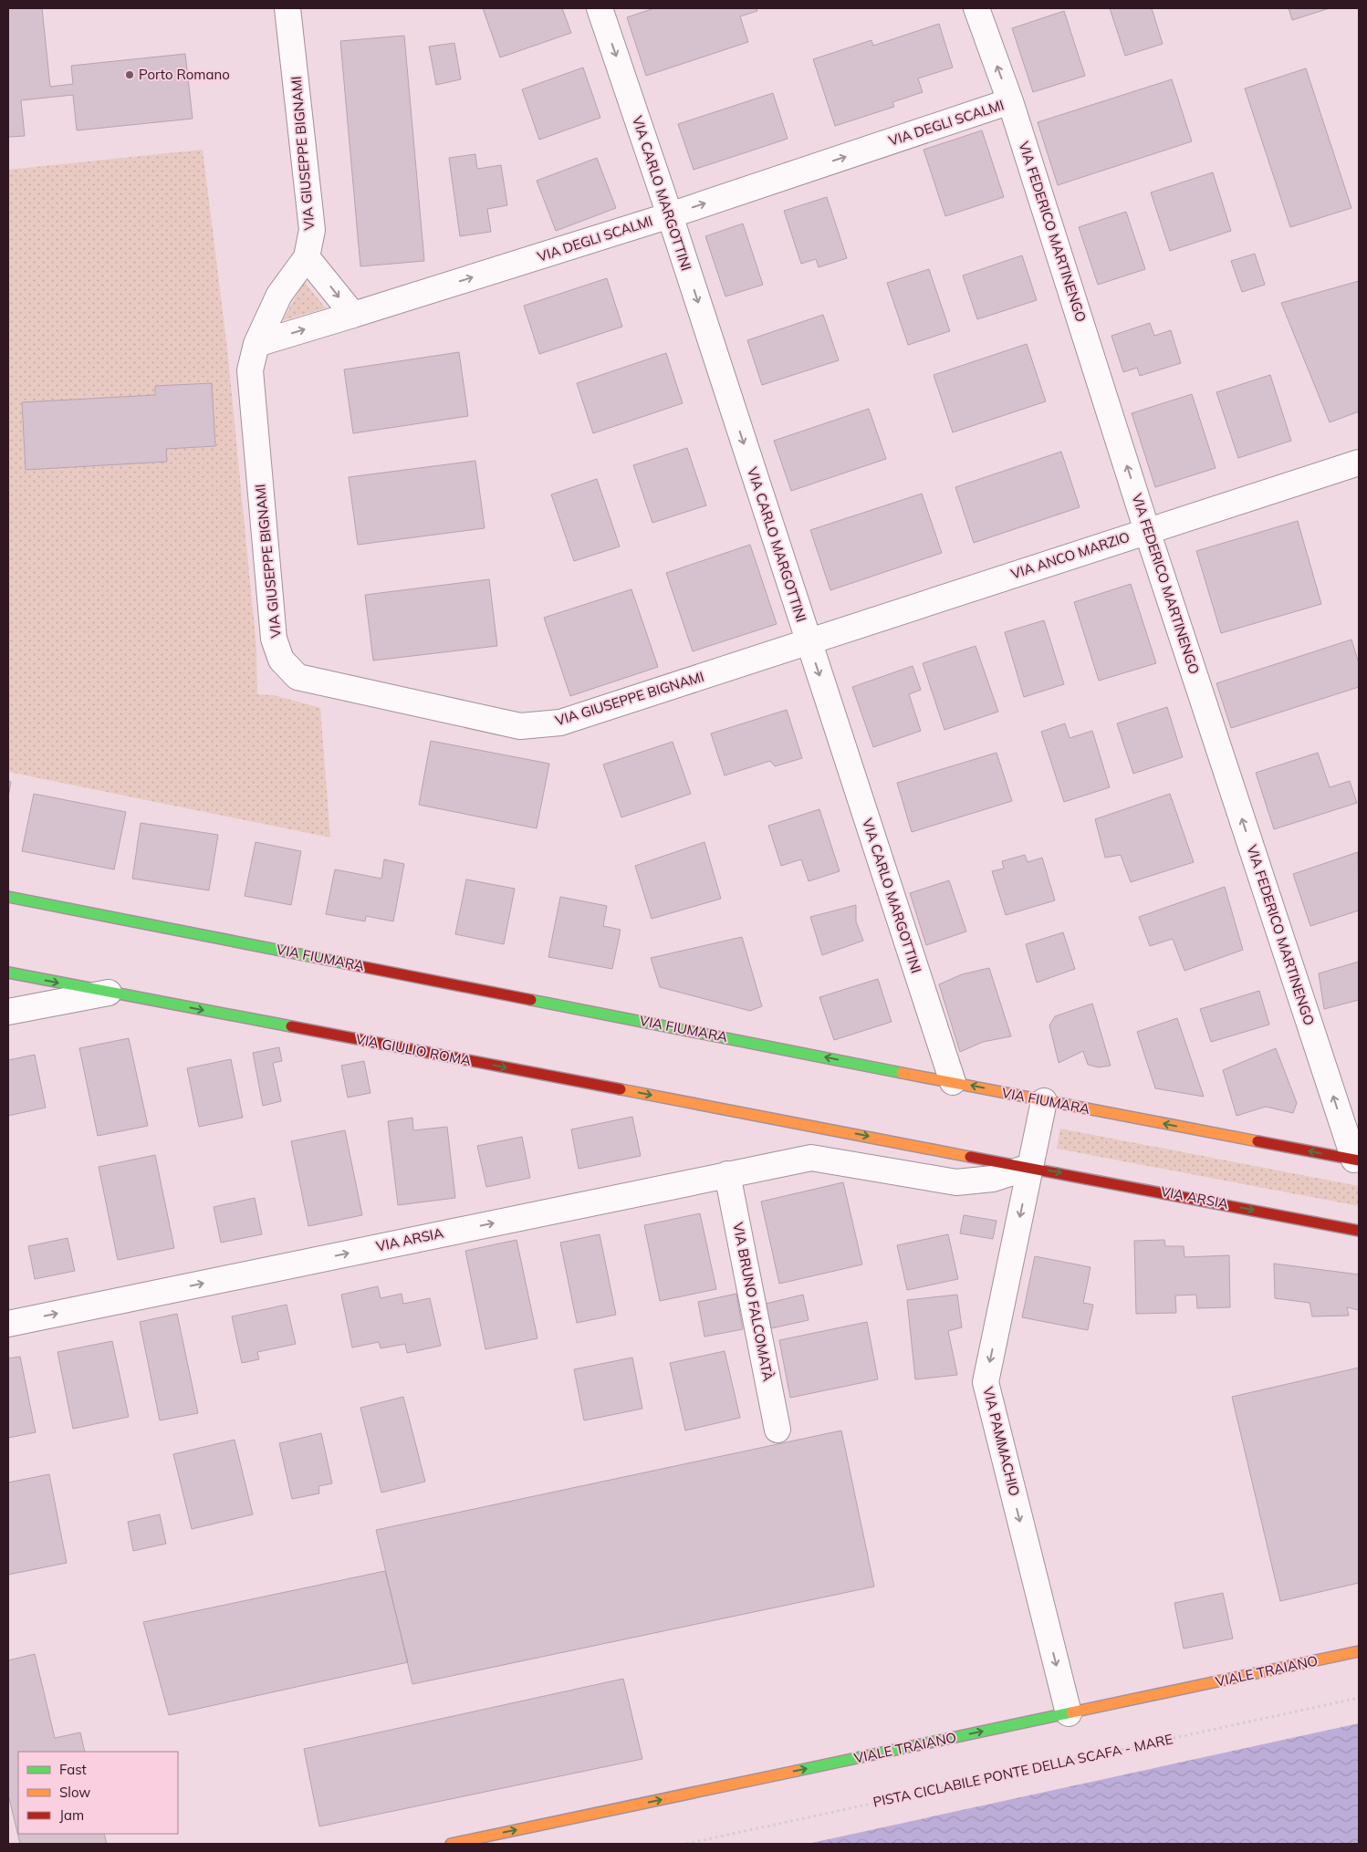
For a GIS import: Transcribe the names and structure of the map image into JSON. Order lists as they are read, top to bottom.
{
  "streets": {
    "street": [
      "VIA DEGLI SCALMI",
      "VIA GIUSEPPE BIGNAMI",
      "VIA CARLO MARGOTTINI",
      "VIA FEDERICO MARTINENGO",
      "VIA ANCO MARZIO",
      "VIA FIUMARA",
      "VIA GIULIO ROMA",
      "VIA ARSIA",
      "VIA BRUNO FALCOMATÀ",
      "VIA PAMMACHIO",
      "VIALE TRAIANO"
    ],
    "path": ["PISTA CICLABILE PONTE DELLA SCAFA - MARE"]
  },
  "crossings": [
    ["VIA DEGLI SCALMI", "VIA GIUSEPPE BIGNAMI"],
    ["VIA DEGLI SCALMI", "VIA CARLO MARGOTTINI"],
    ["VIA DEGLI SCALMI", "VIA FEDERICO MARTINENGO"],
    ["VIA GIUSEPPE BIGNAMI", "VIA CARLO MARGOTTINI"],
    ["VIA GIUSEPPE BIGNAMI", "VIA ANCO MARZIO"],
    ["VIA CARLO MARGOTTINI", "VIA ANCO MARZIO"],
    ["VIA CARLO MARGOTTINI", "VIA FIUMARA"],
    ["VIA FEDERICO MARTINENGO", "VIA ANCO MARZIO"],
    ["VIA FEDERICO MARTINENGO", "VIA FIUMARA"],
    ["VIA FIUMARA", "VIA PAMMACHIO"],
    ["VIA GIULIO ROMA", "VIA ARSIA"],
    ["VIA ARSIA", "VIA BRUNO FALCOMATÀ"],
    ["VIA ARSIA", "VIA PAMMACHIO"],
    ["VIA PAMMACHIO", "VIALE TRAIANO"]
  ],
  "one_way": [
    "VIA DEGLI SCALMI",
    "VIA CARLO MARGOTTINI",
    "VIA FEDERICO MARTINENGO",
    "VIA FIUMARA",
    "VIA GIULIO ROMA",
    "VIA ARSIA",
    "VIA PAMMACHIO",
    "VIALE TRAIANO"
  ],
  "places": ["Porto Romano"],
  "legend": ["Fast", "Slow", "Jam"]
}
